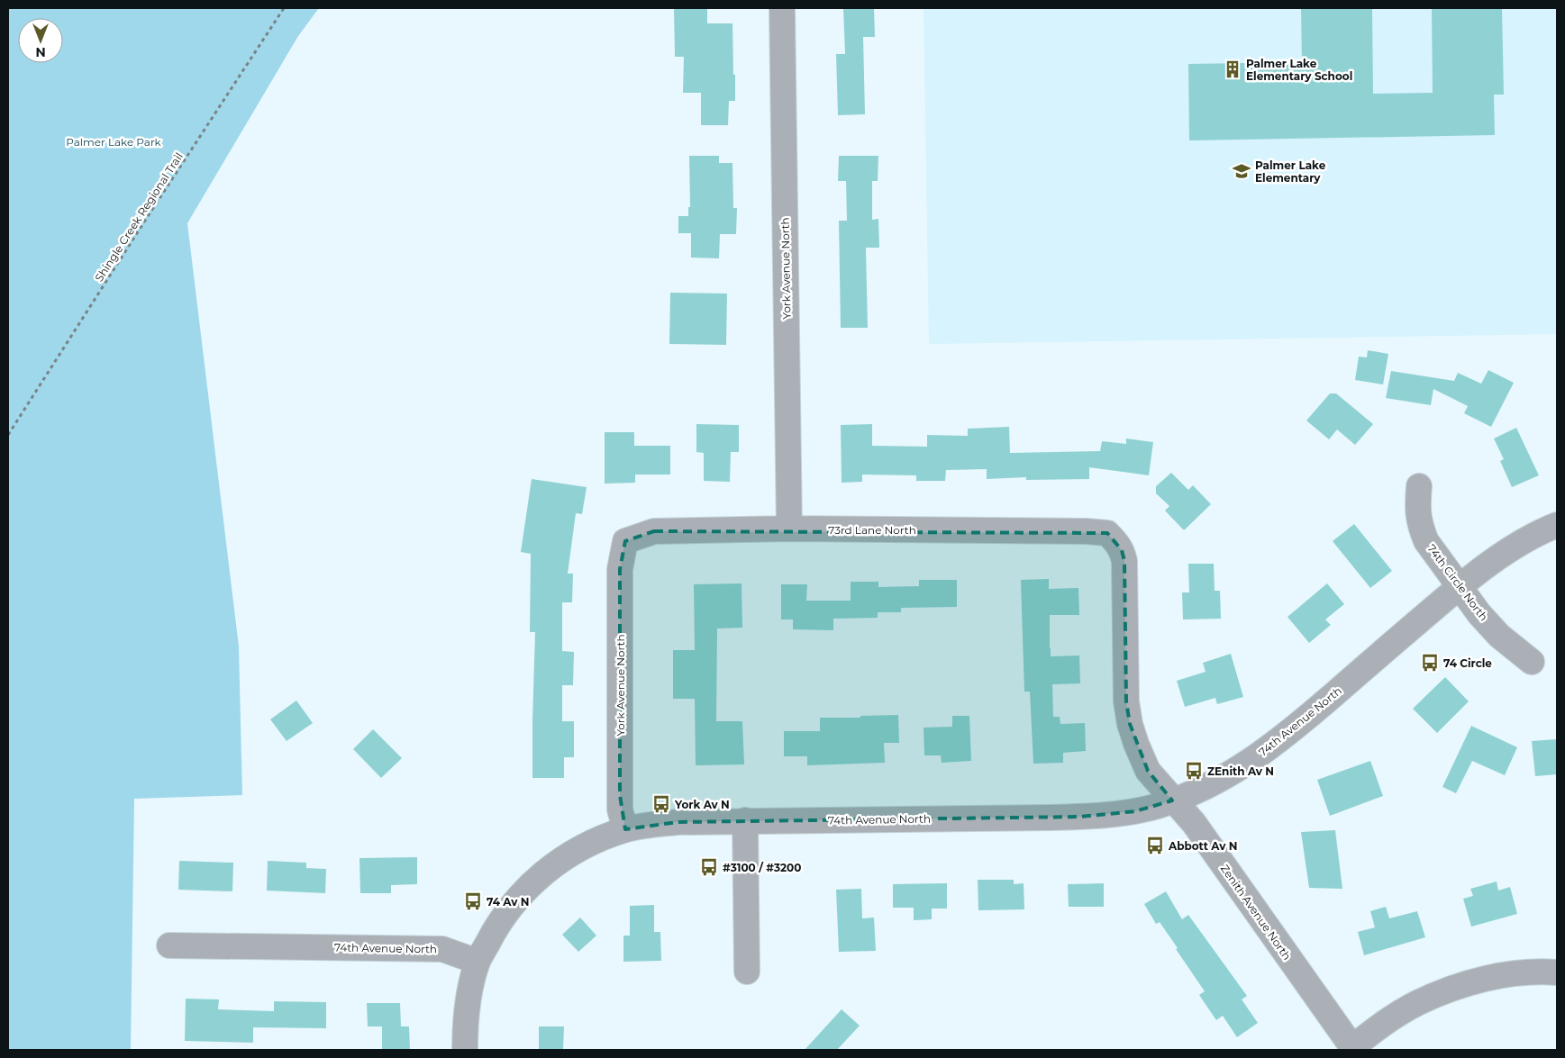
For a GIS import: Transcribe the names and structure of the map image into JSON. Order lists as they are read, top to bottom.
{
  "streets": {
    "street": [
      "York Avenue North",
      "73rd Lane North",
      "74th Circle North",
      "74th Avenue North",
      "Zenith Avenue North"
    ],
    "path": ["Shingle Creek Regional Trail"]
  },
  "crossings": [
    ["York Avenue North", "73rd Lane North"],
    ["York Avenue North", "74th Avenue North"],
    ["73rd Lane North", "Zenith Avenue North"],
    ["74th Circle North", "74th Avenue North"],
    ["74th Avenue North", "Zenith Avenue North"]
  ],
  "parks": ["Palmer Lake Park"],
  "places": {
    "building": ["Palmer Lake Elementary School"],
    "school or university": ["Palmer Lake Elementary"],
    "bus stop": [
      "74 Circle",
      "ZEnith Av N",
      "York Av N",
      "Abbott Av N",
      "#3100 / #3200",
      "74 Av N"
    ]
  },
  "north": "bottom"
}
